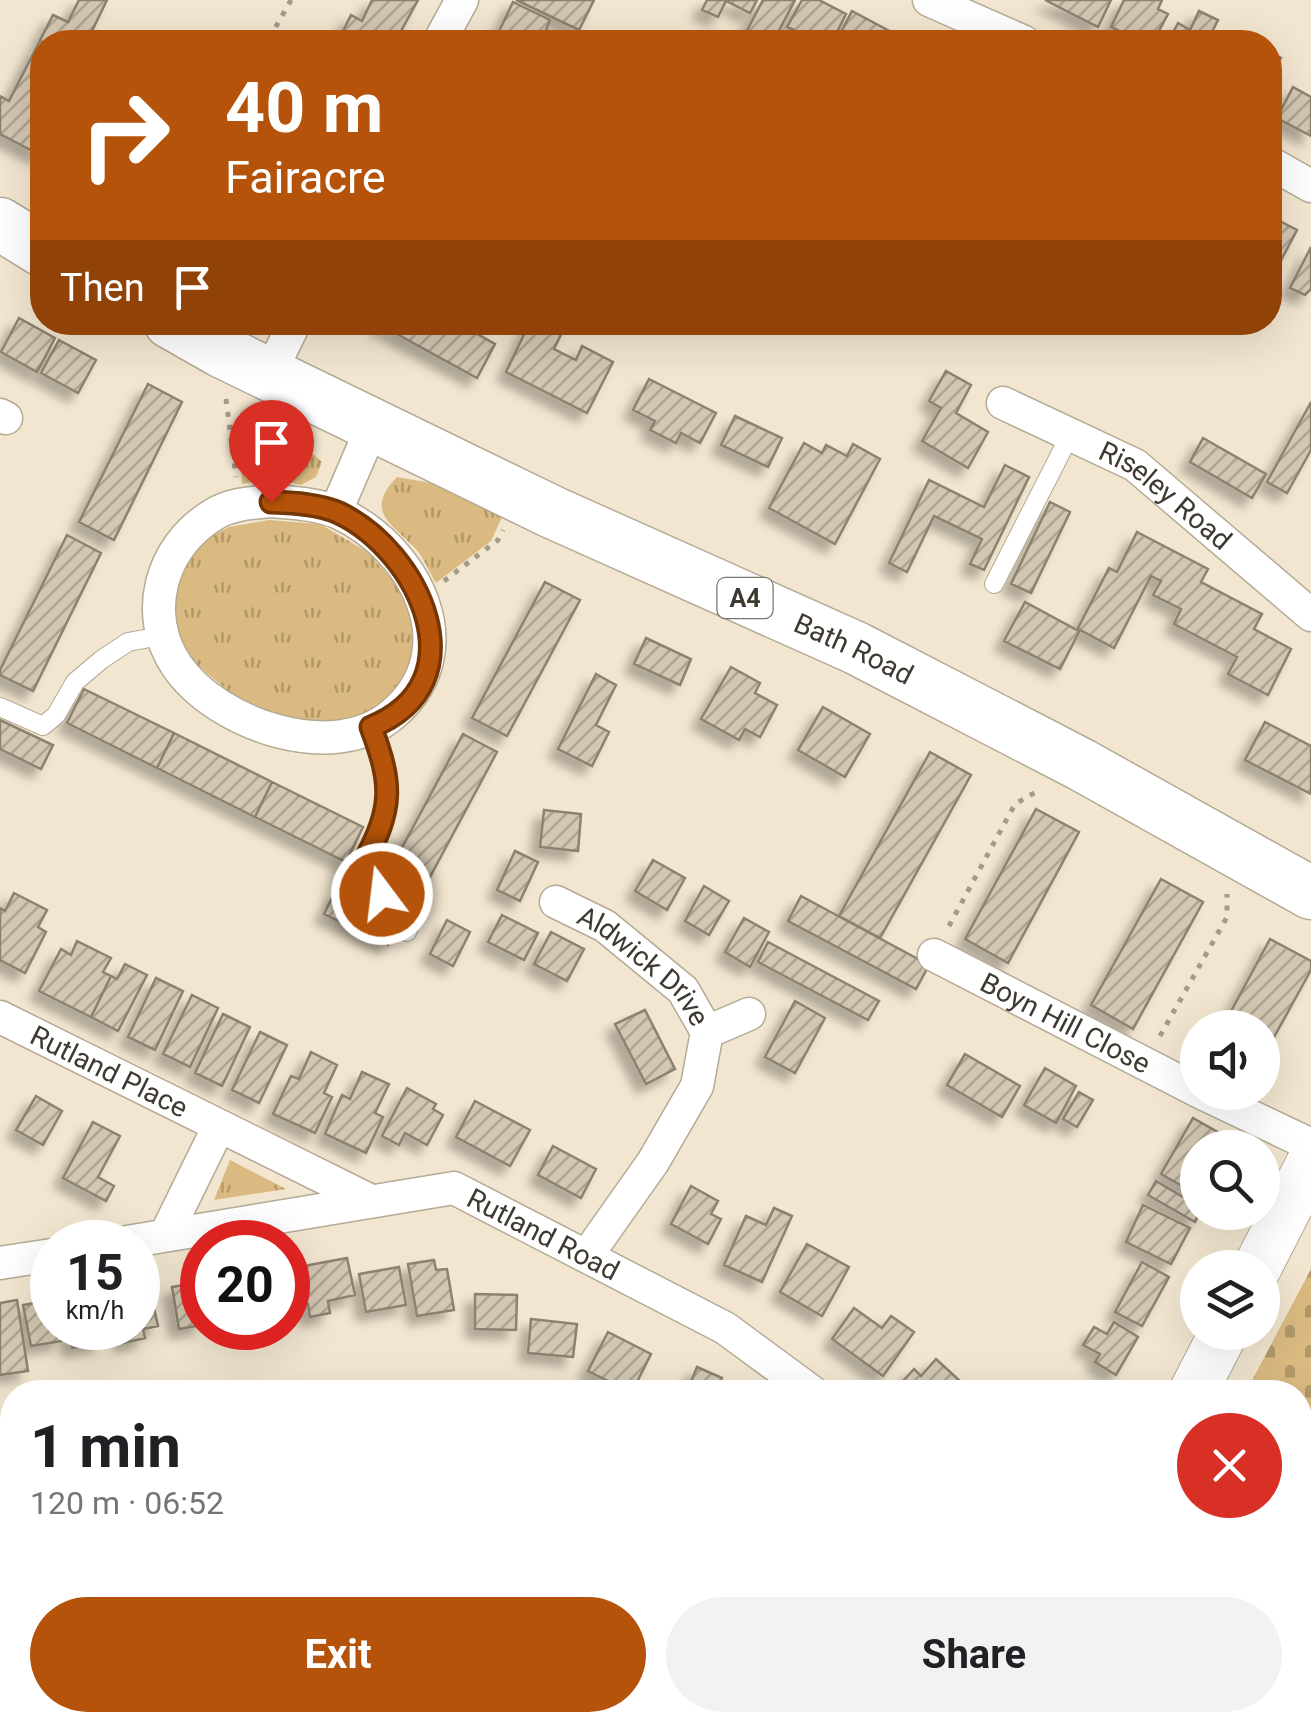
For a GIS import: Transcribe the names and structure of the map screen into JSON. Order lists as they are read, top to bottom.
{
  "streets": {
    "main road": ["A4", "Bath Road"],
    "street": [
      "Riseley Road",
      "Aldwick Drive",
      "Boyn Hill Close",
      "Rutland Place",
      "Rutland Road"
    ]
  },
  "crossings": [
    ["Aldwick Drive", "Rutland Road"],
    ["Rutland Place", "Rutland Road"]
  ],
  "page": {
    "turn": ["40 m", "Fairacre"],
    "then": "Then",
    "speed": "15 km/h",
    "limit": "20",
    "heading": ["1 min", "120 m · 06:52"],
    "buttons": ["Exit", "Share"]
  }
}
